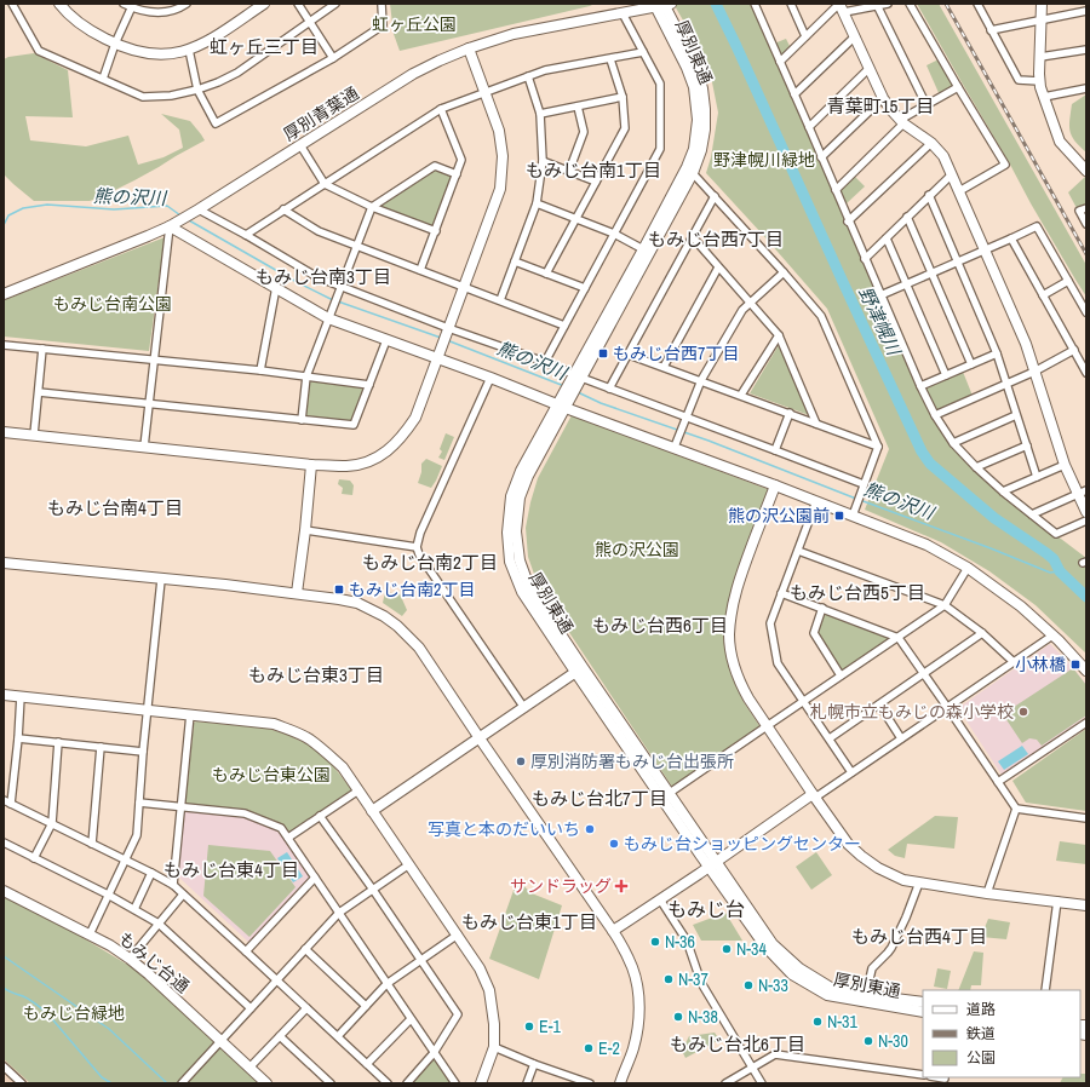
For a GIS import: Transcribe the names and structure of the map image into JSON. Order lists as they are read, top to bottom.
{
  "streets": {
    "street": ["厚別東通", "厚別青葉通", "もみじ台通"]
  },
  "crossings": [
    ["厚別東通", "厚別青葉通"]
  ],
  "districts": [
    "虹ヶ丘三丁目",
    "青葉町15丁目",
    "もみじ台南1丁目",
    "もみじ台西7丁目",
    "もみじ台南3丁目",
    "もみじ台南4丁目",
    "もみじ台南2丁目",
    "もみじ台西5丁目",
    "もみじ台西6丁目",
    "もみじ台東3丁目",
    "もみじ台北7丁目",
    "もみじ台東4丁目",
    "もみじ台",
    "もみじ台東1丁目",
    "もみじ台西4丁目",
    "もみじ台北6丁目"
  ],
  "water": ["熊の沢川", "野津幌川"],
  "parks": [
    "虹ヶ丘公園",
    "野津幌川緑地",
    "もみじ台南公園",
    "熊の沢公園",
    "もみじ台東公園",
    "もみじ台緑地"
  ],
  "places": {
    "transit": [
      "もみじ台西7丁目",
      "熊の沢公園前",
      "もみじ台南2丁目",
      "小林橋"
    ],
    "other": [
      "札幌市立もみじの森小学校",
      "厚別消防署もみじ台出張所",
      "写真と本のだいいち",
      "もみじ台ショッピングセンター",
      "N-36",
      "N-34",
      "N-37",
      "N-33",
      "N-38",
      "N-31",
      "E-1",
      "N-30",
      "E-2"
    ],
    "health": ["サンドラッグ"]
  },
  "legend": ["道路", "鉄道", "公園"]
}
